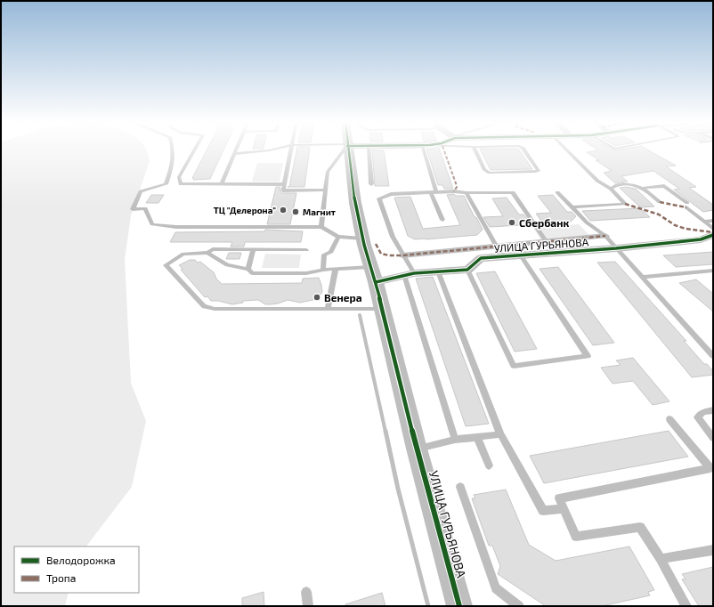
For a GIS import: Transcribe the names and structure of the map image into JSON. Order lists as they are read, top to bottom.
{
  "streets": {
    "street": ["УЛИЦА ГУРЬЯНОВА"]
  },
  "places": [
    "ТЦ \"Делерона\"",
    "Магнит",
    "Сбербанк",
    "Венера"
  ],
  "legend": ["Велодорожка", "Тропа"]
}
